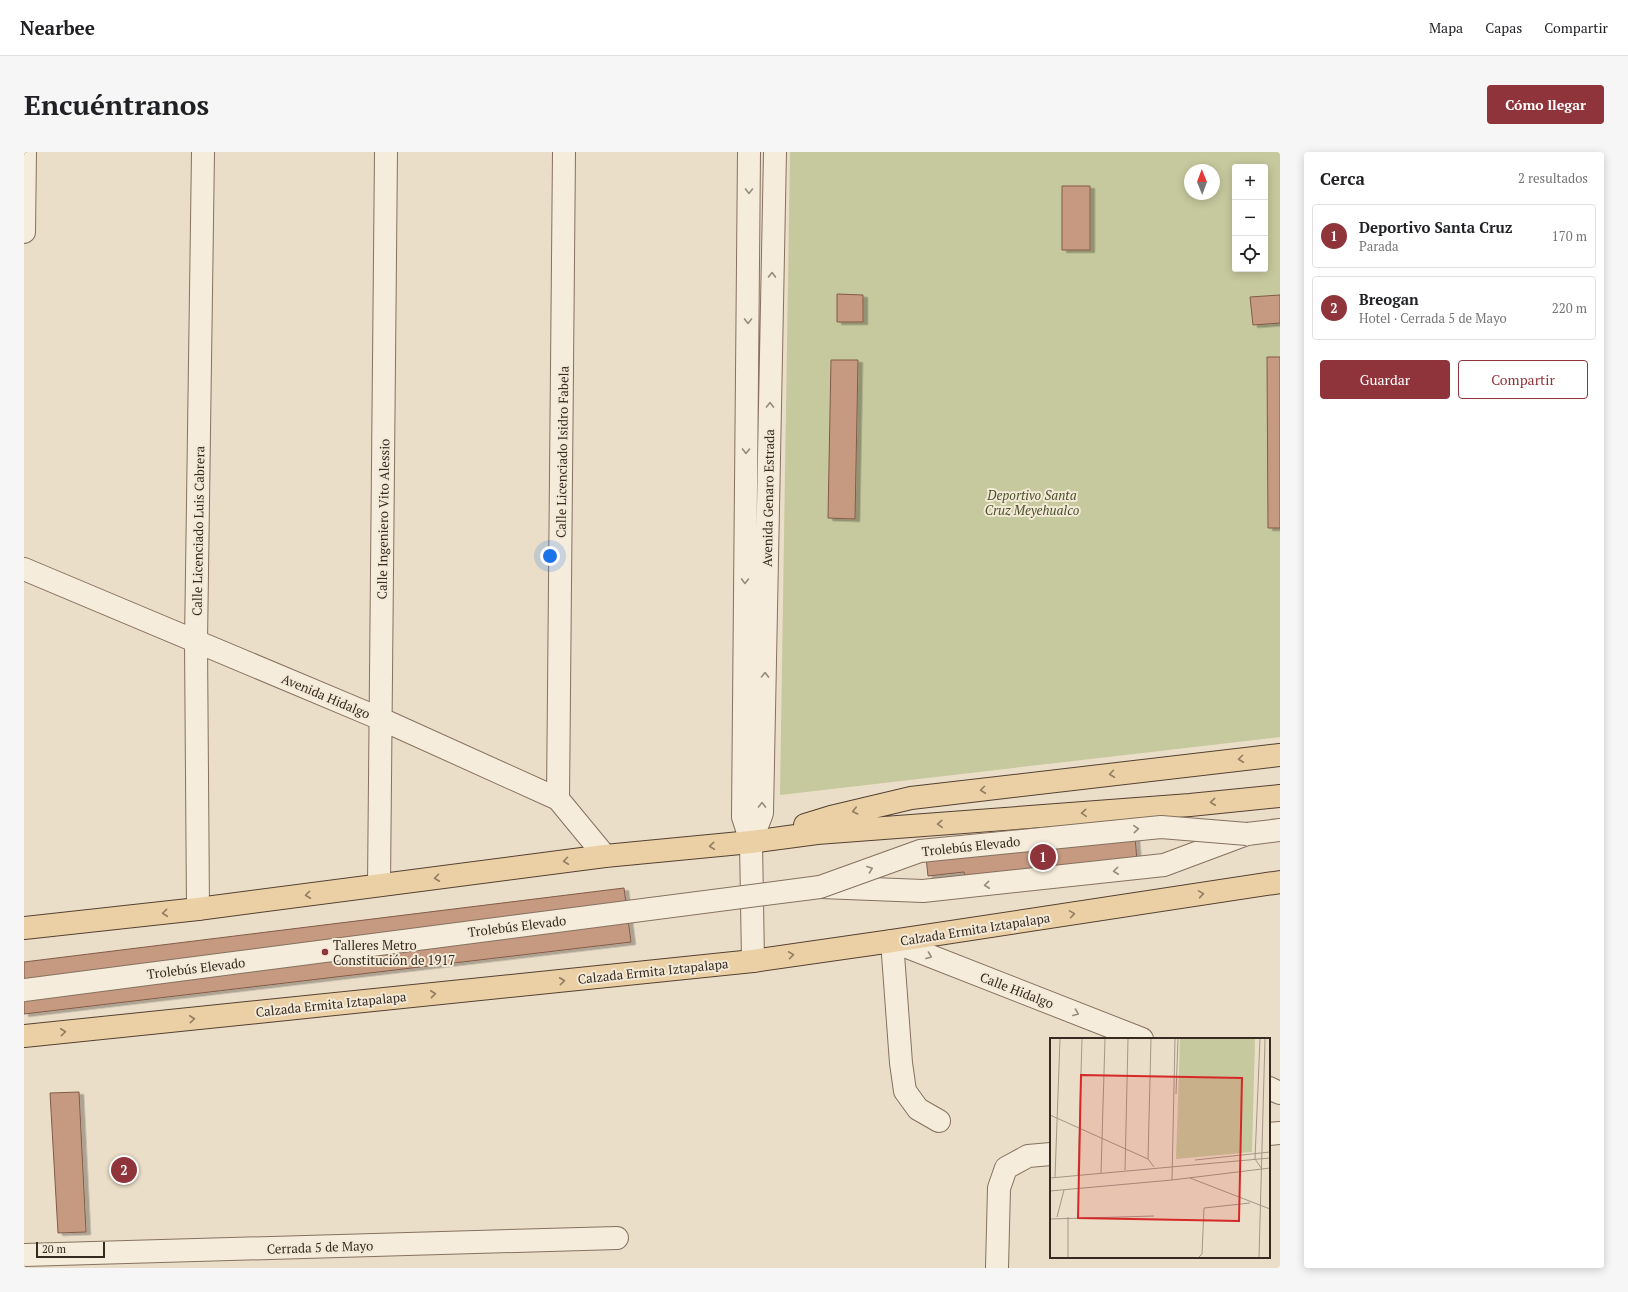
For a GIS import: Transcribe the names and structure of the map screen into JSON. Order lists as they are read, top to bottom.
{
  "streets": {
    "main road": ["Calzada Ermita Iztapalapa"],
    "street": [
      "Calle Licenciado Isidro Fabela",
      "Avenida Genaro Estrada",
      "Calle Ingeniero Vito Alessio",
      "Calle Licenciado Luis Cabrera",
      "Avenida Hidalgo",
      "Trolebús Elevado",
      "Calle Hidalgo",
      "Cerrada 5 de Mayo"
    ]
  },
  "crossings": [
    ["Calle Licenciado Isidro Fabela", "Avenida Hidalgo"],
    ["Avenida Genaro Estrada", "Calzada Ermita Iztapalapa"],
    ["Calle Ingeniero Vito Alessio", "Avenida Hidalgo"],
    ["Calle Licenciado Luis Cabrera", "Avenida Hidalgo"],
    ["Calzada Ermita Iztapalapa", "Calle Hidalgo"]
  ],
  "one_way": ["Calle Hidalgo"],
  "parks": ["Deportivo Santa Cruz Meyehualco"],
  "places": ["Talleres Metro Constitución de 1917"],
  "scale_bar": "20 m",
  "north": "top",
  "page": {
    "header": "Nearbee",
    "nav": ["Mapa", "Capas", "Compartir"],
    "buttons": [
      "Cómo llegar",
      ["Guardar", "Compartir"]
    ],
    "title": "Encuéntranos",
    "heading": ["Cerca", "2 resultados"],
    "map_buttons": ["+", "−"],
    "list": [
      {
        "mark": "1",
        "name": "Deportivo Santa Cruz",
        "note": "Parada",
        "value": "170 m"
      },
      {
        "mark": "2",
        "name": "Breogan",
        "note": "Hotel · Cerrada 5 de Mayo",
        "value": "220 m"
      }
    ],
    "pins": ["1", "2"],
    "scale": "20 m"
  }
}
